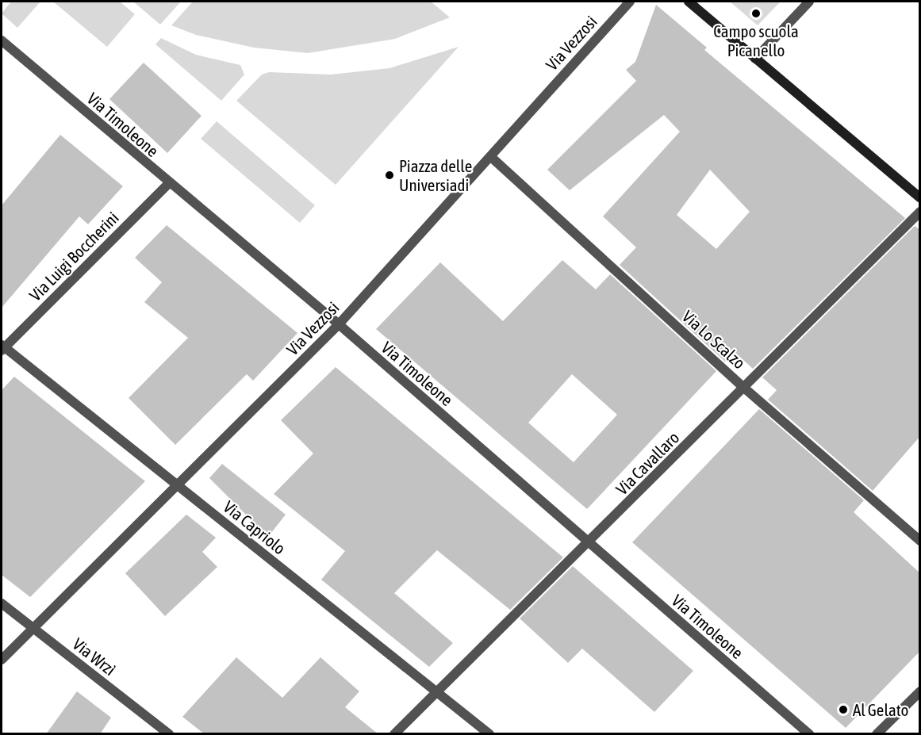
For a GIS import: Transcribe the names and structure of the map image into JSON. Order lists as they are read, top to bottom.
{
  "streets": {
    "street": [
      "Via Vezzosi",
      "Via Timoleone",
      "Via Luigi Boccherini",
      "Via Lo Scalzo",
      "Via Cavallaro",
      "Via Capriolo",
      "Via Wrzì"
    ]
  },
  "crossings": [
    ["Via Vezzosi", "Via Timoleone"],
    ["Via Vezzosi", "Via Lo Scalzo"],
    ["Via Vezzosi", "Via Capriolo"],
    ["Via Vezzosi", "Via Wrzì"],
    ["Via Timoleone", "Via Luigi Boccherini"],
    ["Via Timoleone", "Via Cavallaro"],
    ["Via Luigi Boccherini", "Via Capriolo"],
    ["Via Lo Scalzo", "Via Cavallaro"],
    ["Via Cavallaro", "Via Capriolo"]
  ],
  "places": ["Campo scuola Picanello", "Piazza delle Universiadi", "Al Gelato"]
}
